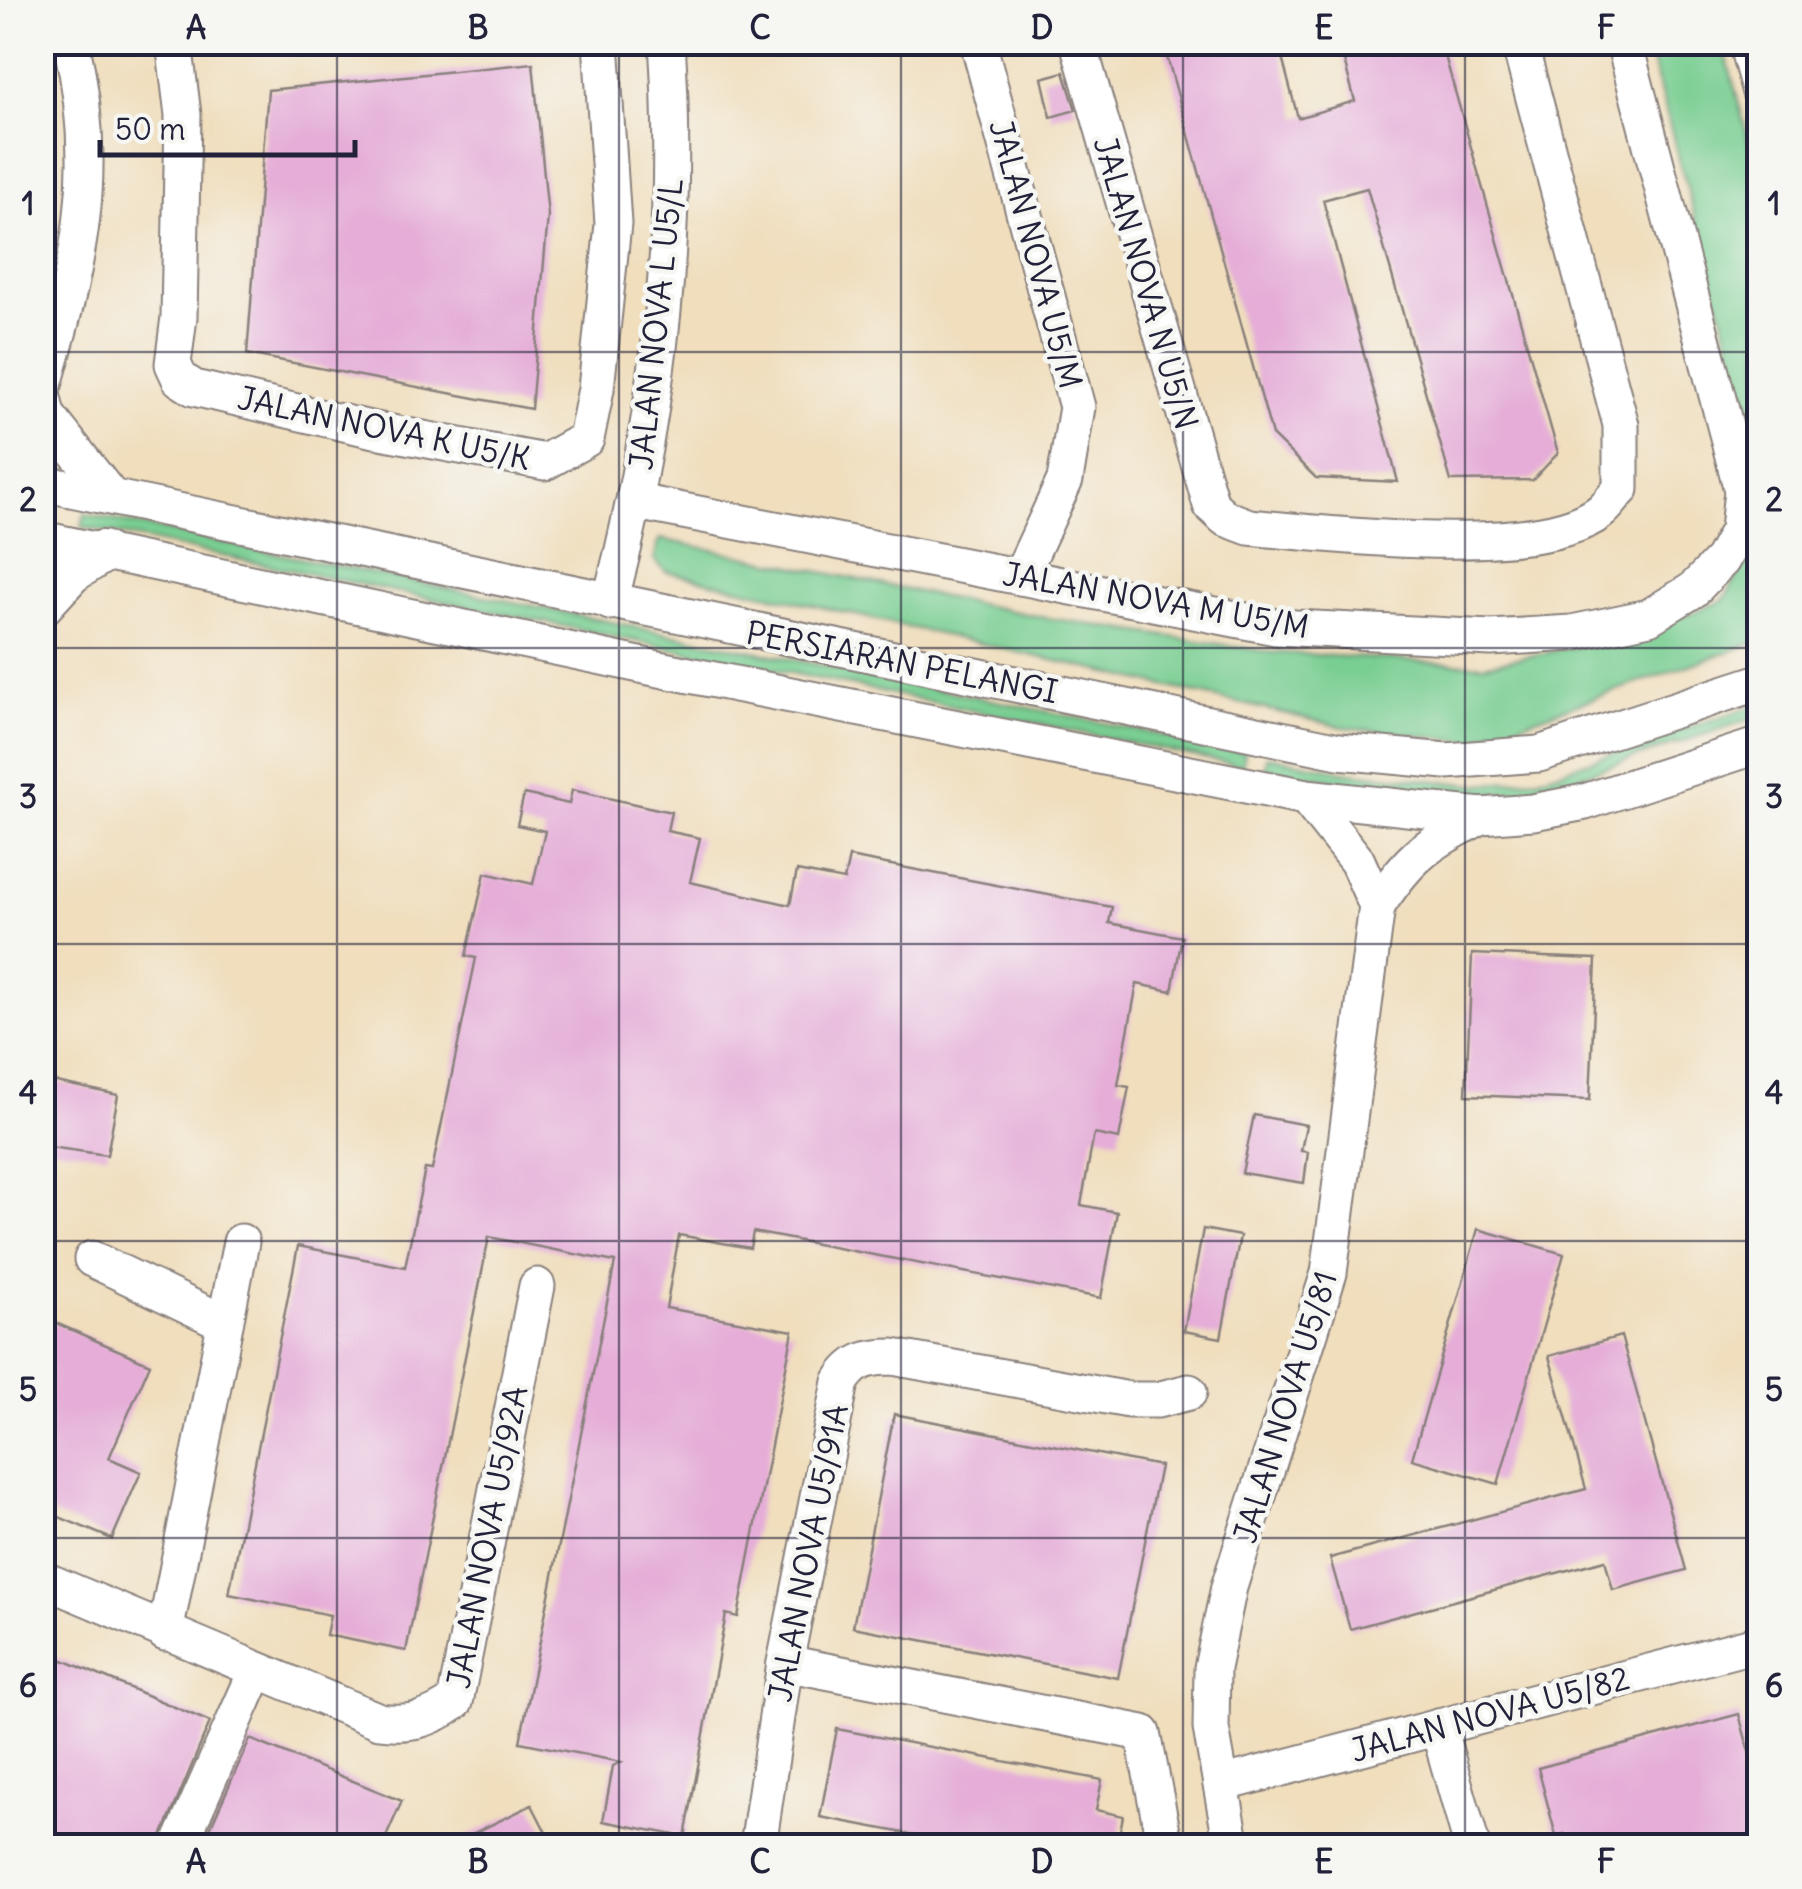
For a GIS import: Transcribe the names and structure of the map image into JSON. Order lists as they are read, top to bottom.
{
  "streets": {
    "street": [
      "JALAN NOVA U5/M",
      "JALAN NOVA N U5/N",
      "JALAN NOVA L U5/L",
      "JALAN NOVA K U5/K",
      "JALAN NOVA M U5/M",
      "PERSIARAN PELANGI",
      "JALAN NOVA U5/81",
      "JALAN NOVA U5/92A",
      "JALAN NOVA U5/91A",
      "JALAN NOVA U5/82"
    ]
  },
  "crossings": [
    ["JALAN NOVA U5/M", "JALAN NOVA M U5/M"],
    ["JALAN NOVA L U5/L", "JALAN NOVA M U5/M"],
    ["JALAN NOVA L U5/L", "PERSIARAN PELANGI"],
    ["JALAN NOVA U5/81", "JALAN NOVA U5/82"]
  ],
  "scale_bar": "50 m",
  "grid": {
    "columns": [
      "A",
      "B",
      "C",
      "D",
      "E",
      "F"
    ],
    "rows": [
      "1",
      "2",
      "3",
      "4",
      "5",
      "6"
    ]
  }
}
